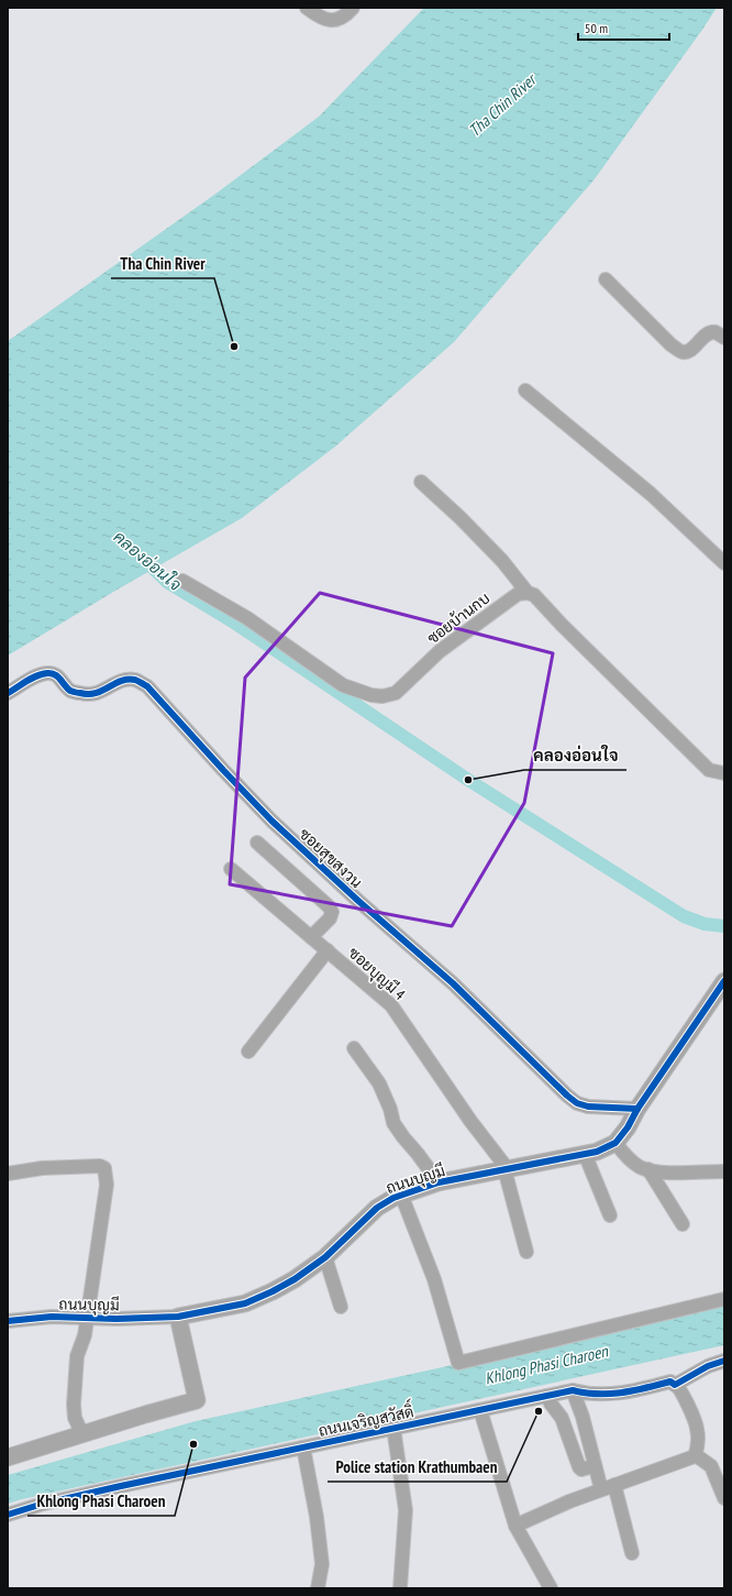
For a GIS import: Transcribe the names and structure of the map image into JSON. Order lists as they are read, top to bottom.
{
  "streets": {
    "street": [
      "ซอยบ้านกบ",
      "ซอยสุขสงวน",
      "ซอยบุญมี 4",
      "ถนนบุญมี",
      "ถนนเจริญสวัสดิ์"
    ]
  },
  "crossings": [
    ["ซอยสุขสงวน", "ถนนบุญมี"],
    ["ซอยบุญมี 4", "ถนนบุญมี"]
  ],
  "water": ["Tha Chin River", "คลองอ่อนใจ", "Khlong Phasi Charoen"],
  "places": [
    "Tha Chin River",
    "คลองอ่อนใจ",
    "Police station Krathumbaen",
    "Khlong Phasi Charoen"
  ],
  "scale_bar": "50 m"
}
